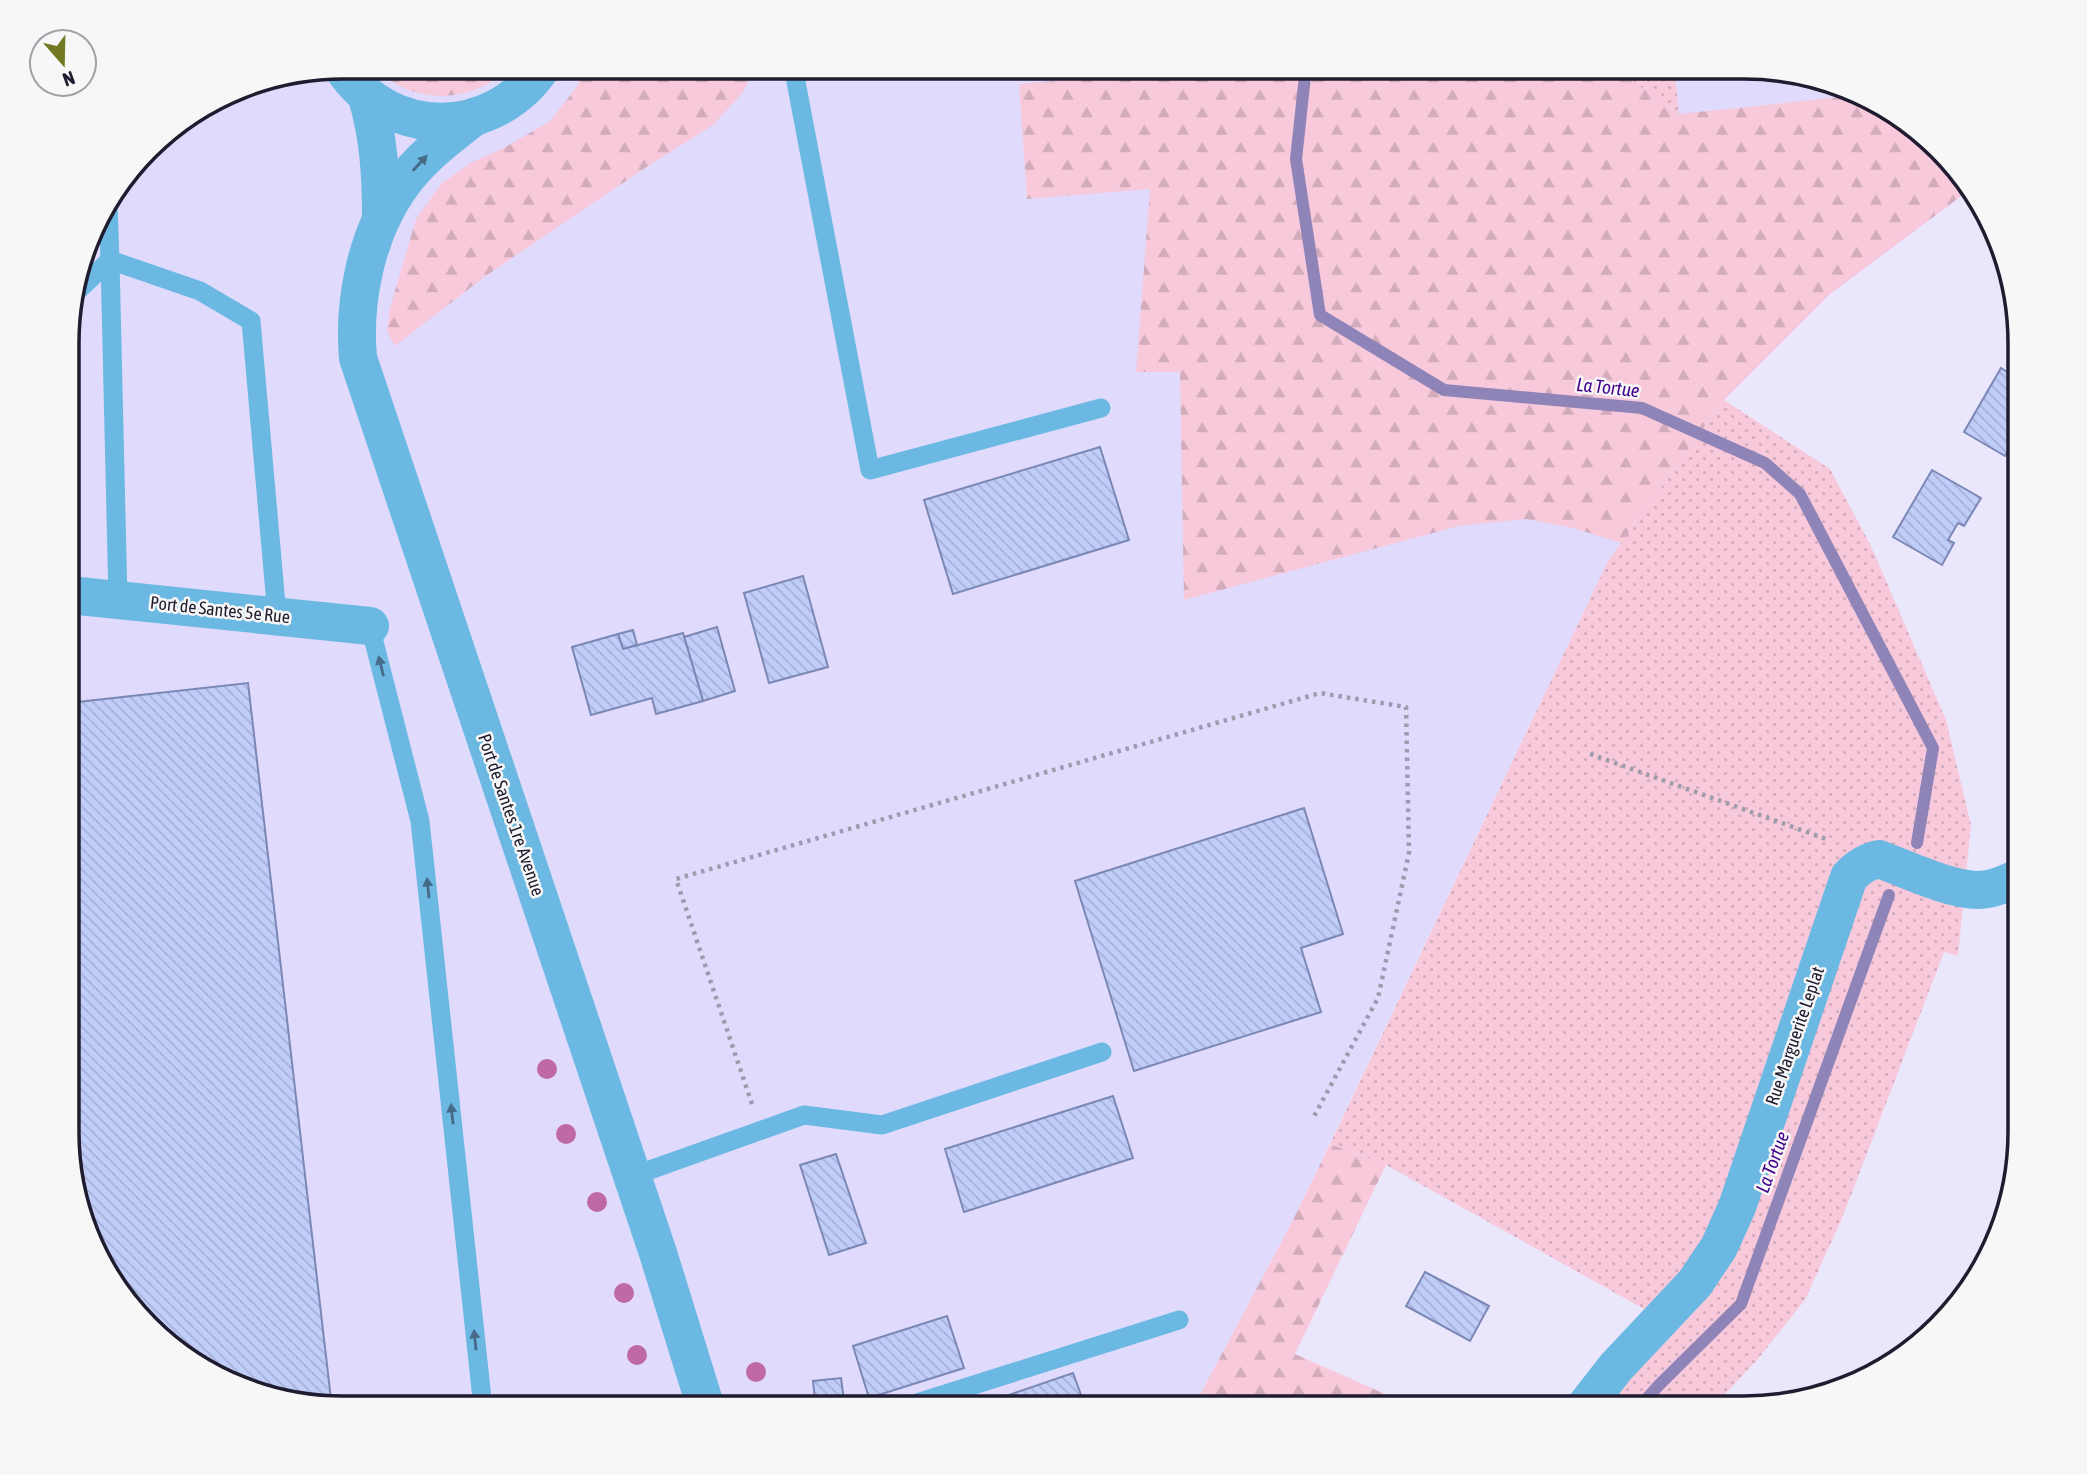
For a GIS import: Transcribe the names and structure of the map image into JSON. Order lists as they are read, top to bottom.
{
  "streets": {
    "street": ["Port de Santes 5e Rue", "Port de Santes 1re Avenue", "Rue Marguerite Leplat"]
  },
  "water": ["La Tortue"],
  "north": "bottom"
}
